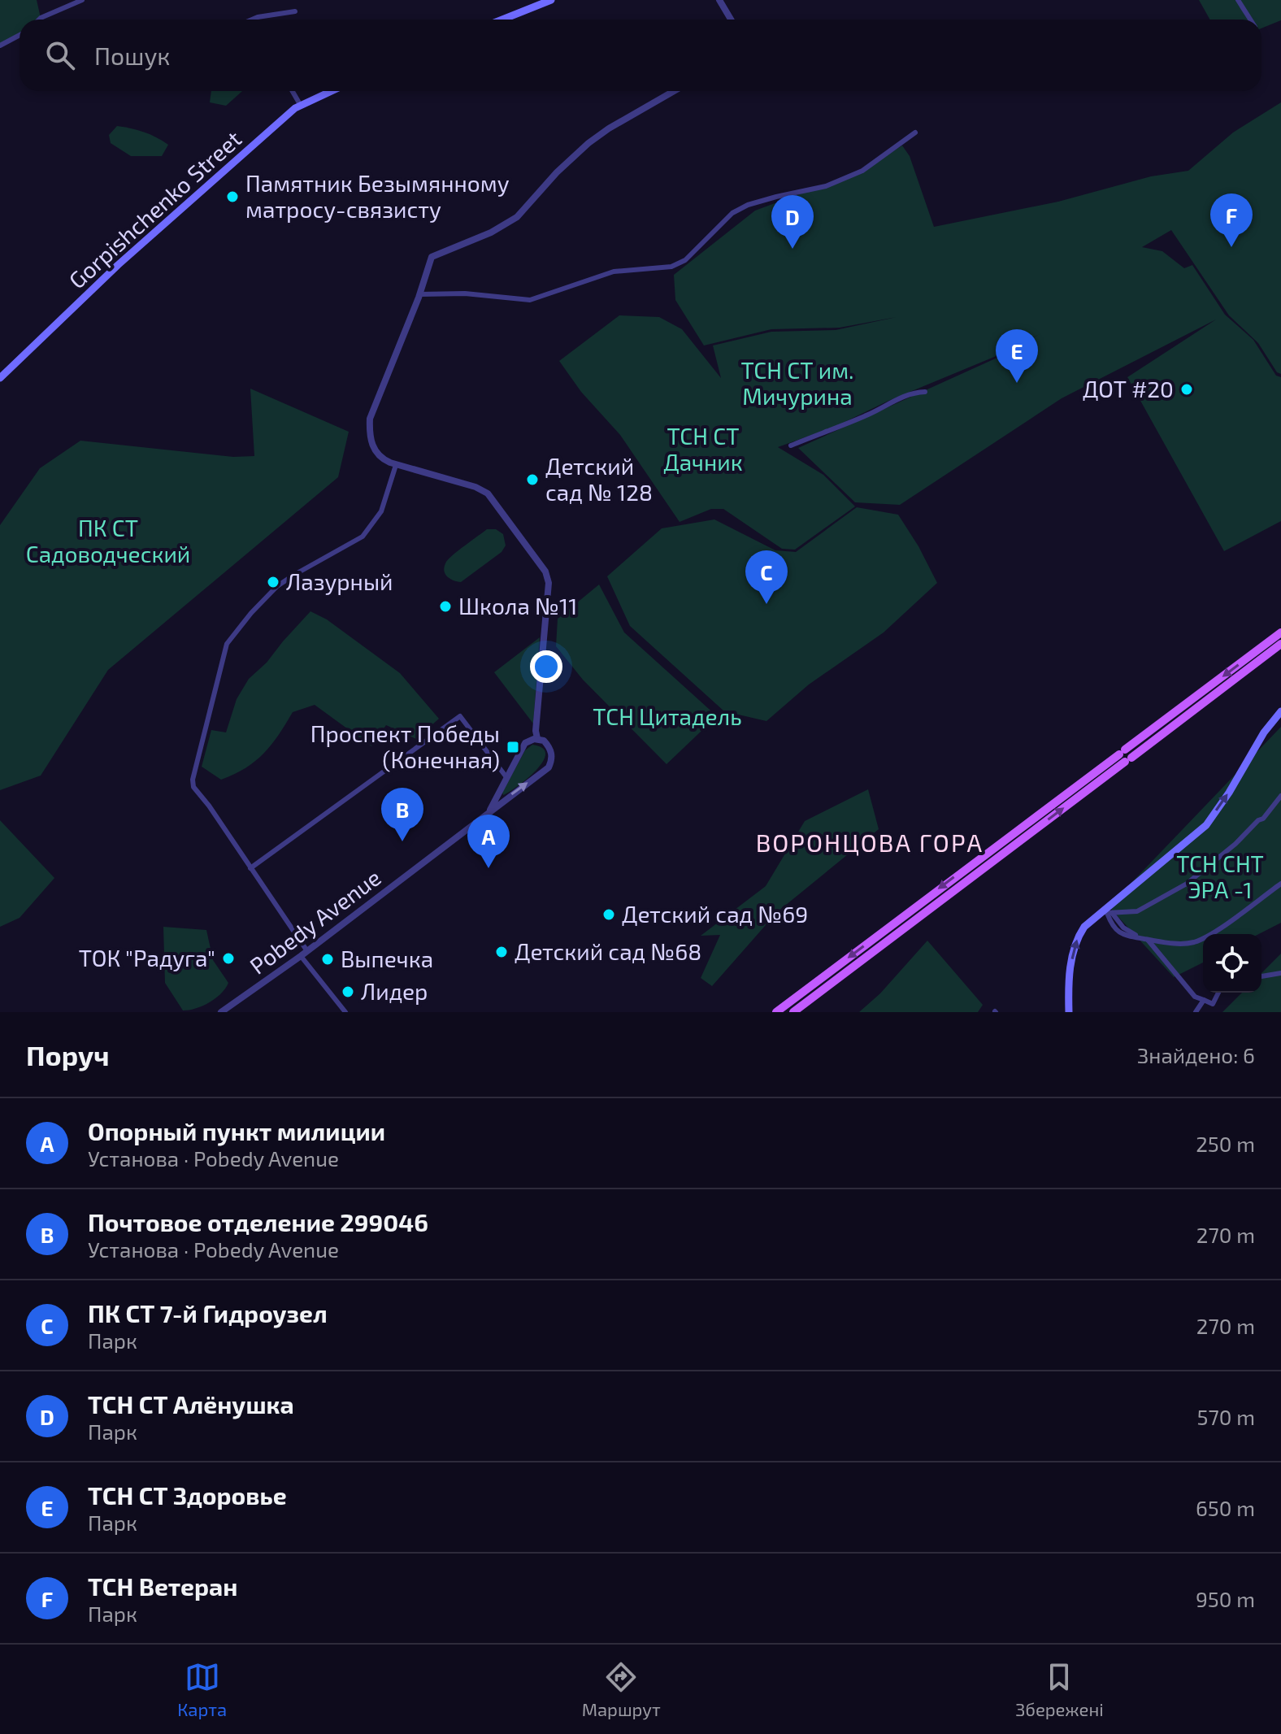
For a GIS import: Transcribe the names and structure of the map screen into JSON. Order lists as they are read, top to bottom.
{
  "streets": {
    "main road": ["Gorpishchenko Street"],
    "street": ["Pobedy Avenue"]
  },
  "districts": ["ВОРОНЦОВА ГОРА"],
  "parks": [
    "ТСН СТ им. Мичурина",
    "ТСН СТ Дачник",
    "ПК СТ Садоводческий",
    "ТСН Цитадель",
    "ТСН СНТ ЭРА -1"
  ],
  "places": {
    "other": [
      "Памятник Безымянному матросу-связисту",
      "ДОТ #20",
      "Детский сад № 128",
      "Лазурный",
      "Школа №11",
      "Детский сад №69",
      "Детский сад №68",
      "ТОК \"Радуга\"",
      "Выпечка",
      "Лидер"
    ],
    "transit": ["Проспект Победы (Конечная)"]
  },
  "page": {
    "search": "Пошук",
    "pins": [
      "F",
      "D",
      "E",
      "C",
      "B",
      "A"
    ],
    "heading": ["Поруч", "Знайдено: 6"],
    "list": [
      {
        "mark": "A",
        "name": "Опорный пункт милиции",
        "note": "Установа · Pobedy Avenue",
        "value": "250 m"
      },
      {
        "mark": "B",
        "name": "Почтовое отделение 299046",
        "note": "Установа · Pobedy Avenue",
        "value": "270 m"
      },
      {
        "mark": "C",
        "name": "ПК СТ 7-й Гидроузел",
        "note": "Парк",
        "value": "270 m"
      },
      {
        "mark": "D",
        "name": "ТСН СТ Алёнушка",
        "note": "Парк",
        "value": "570 m"
      },
      {
        "mark": "E",
        "name": "ТСН СТ Здоровье",
        "note": "Парк",
        "value": "650 m"
      },
      {
        "mark": "F",
        "name": "ТСН Ветеран",
        "note": "Парк",
        "value": "950 m"
      }
    ],
    "nav": ["Карта", "Маршрут", "Збережені"]
  }
}
